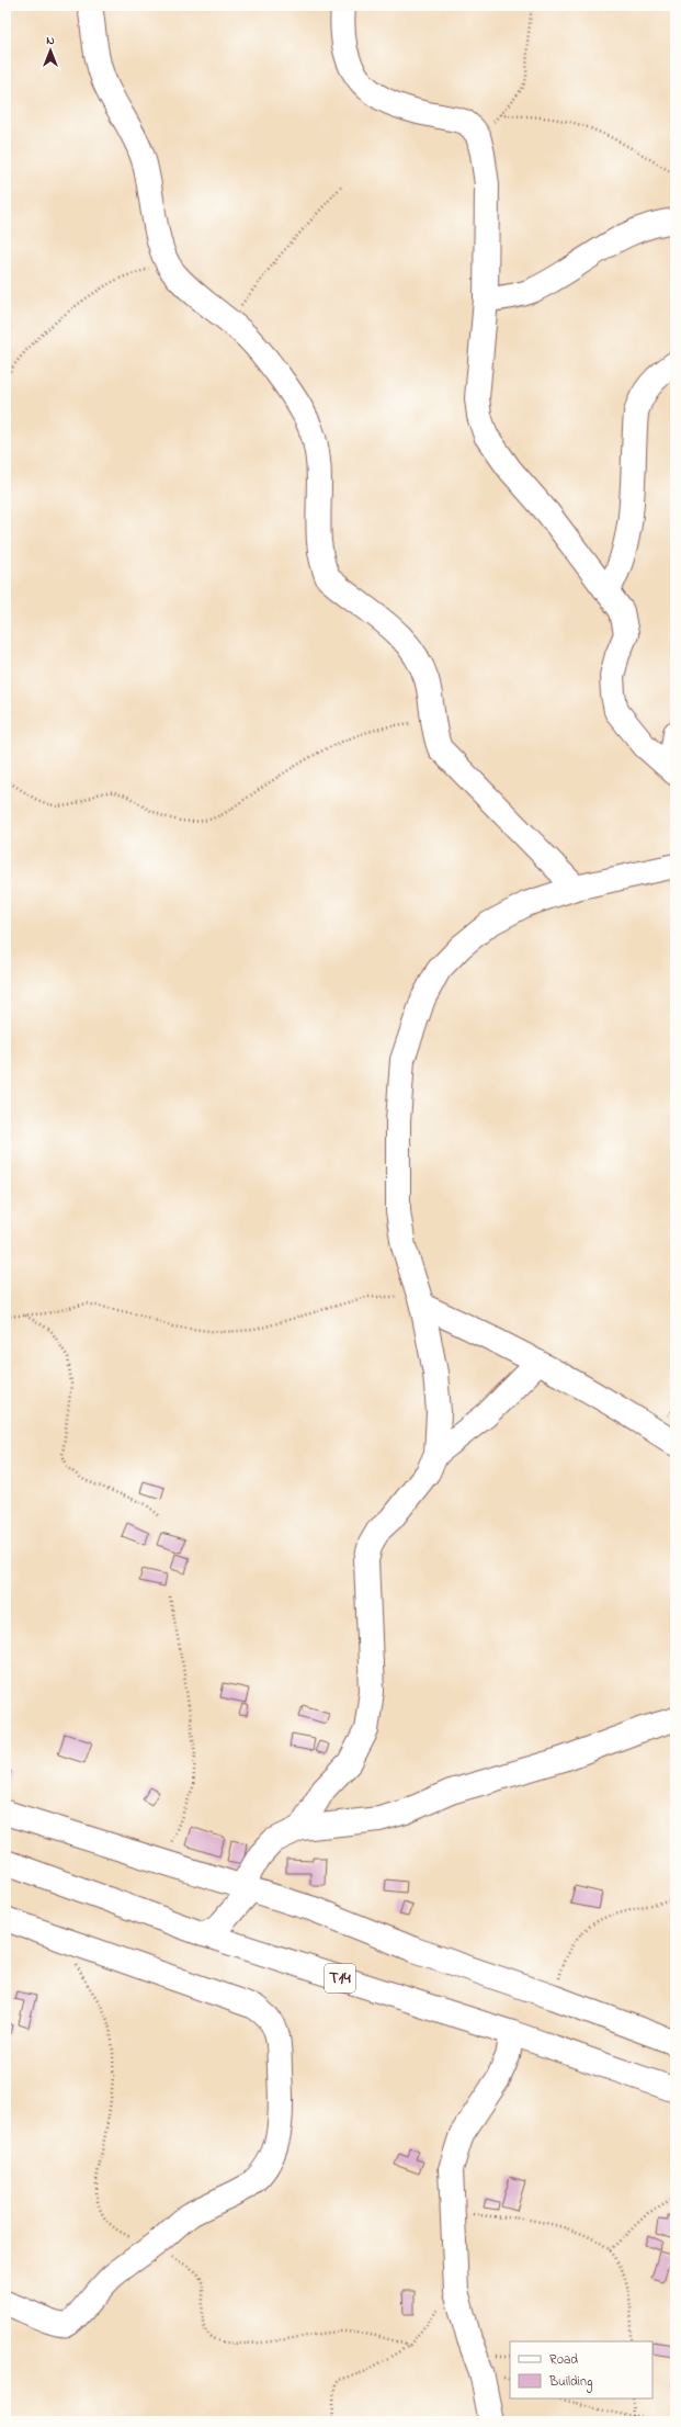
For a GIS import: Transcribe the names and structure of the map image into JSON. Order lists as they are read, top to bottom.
{
  "streets": {
    "main road": ["T14"]
  },
  "legend": ["Road", "Building"],
  "north": "top"
}
